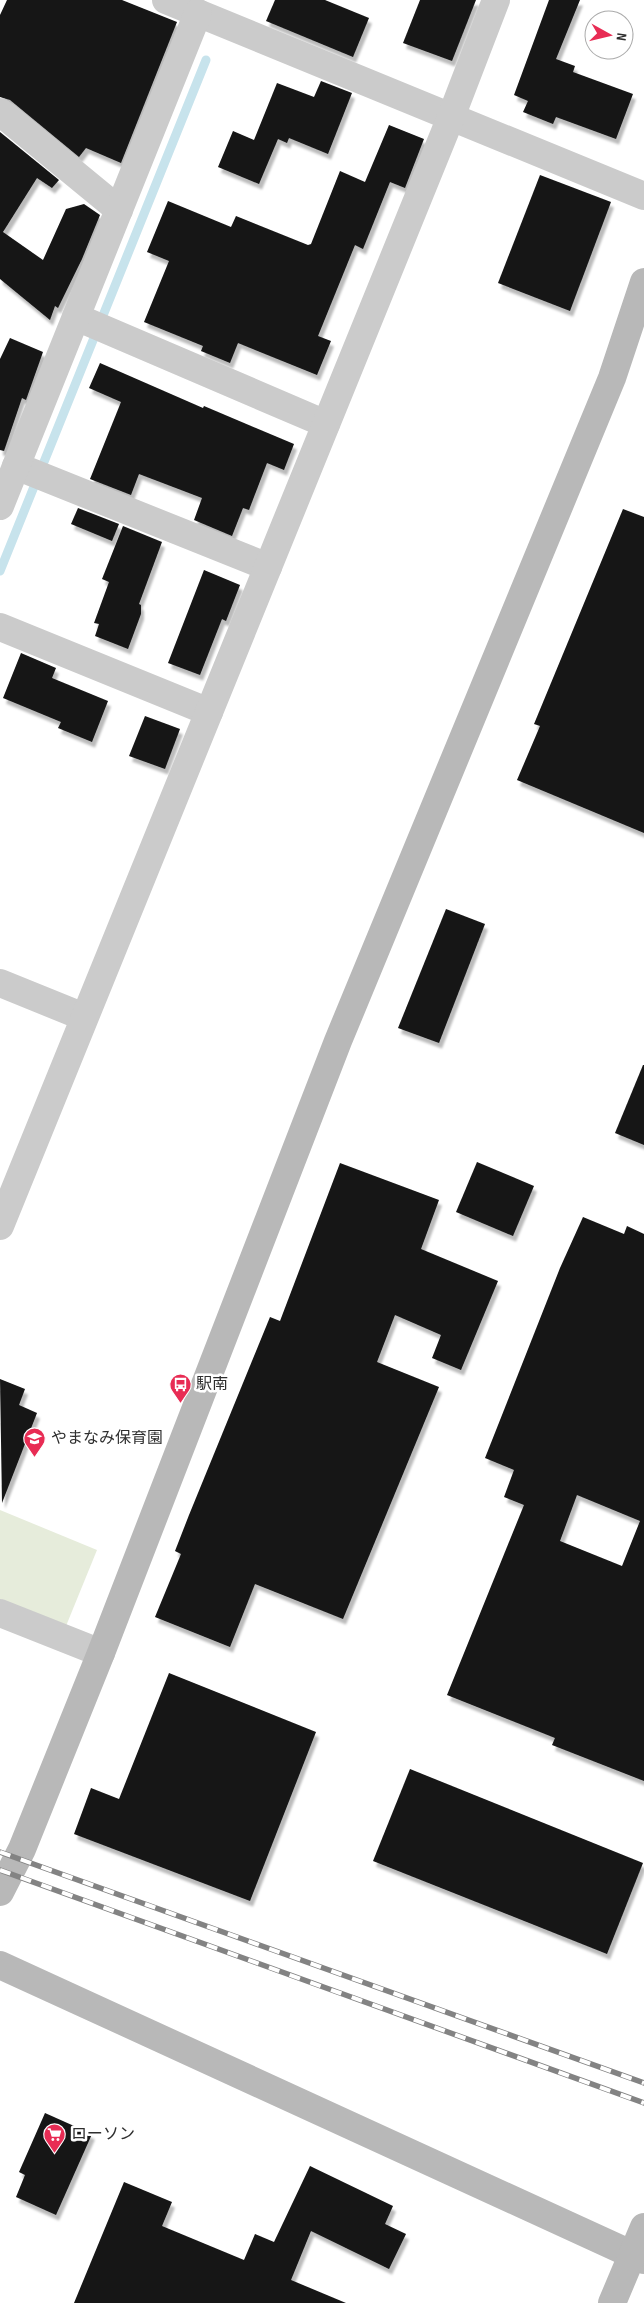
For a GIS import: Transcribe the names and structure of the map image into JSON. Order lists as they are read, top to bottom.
{
  "places": {
    "bus stop": ["駅南"],
    "school or university": ["やまなみ保育園"],
    "supermarket": ["ローソン"]
  },
  "north": "right"
}
